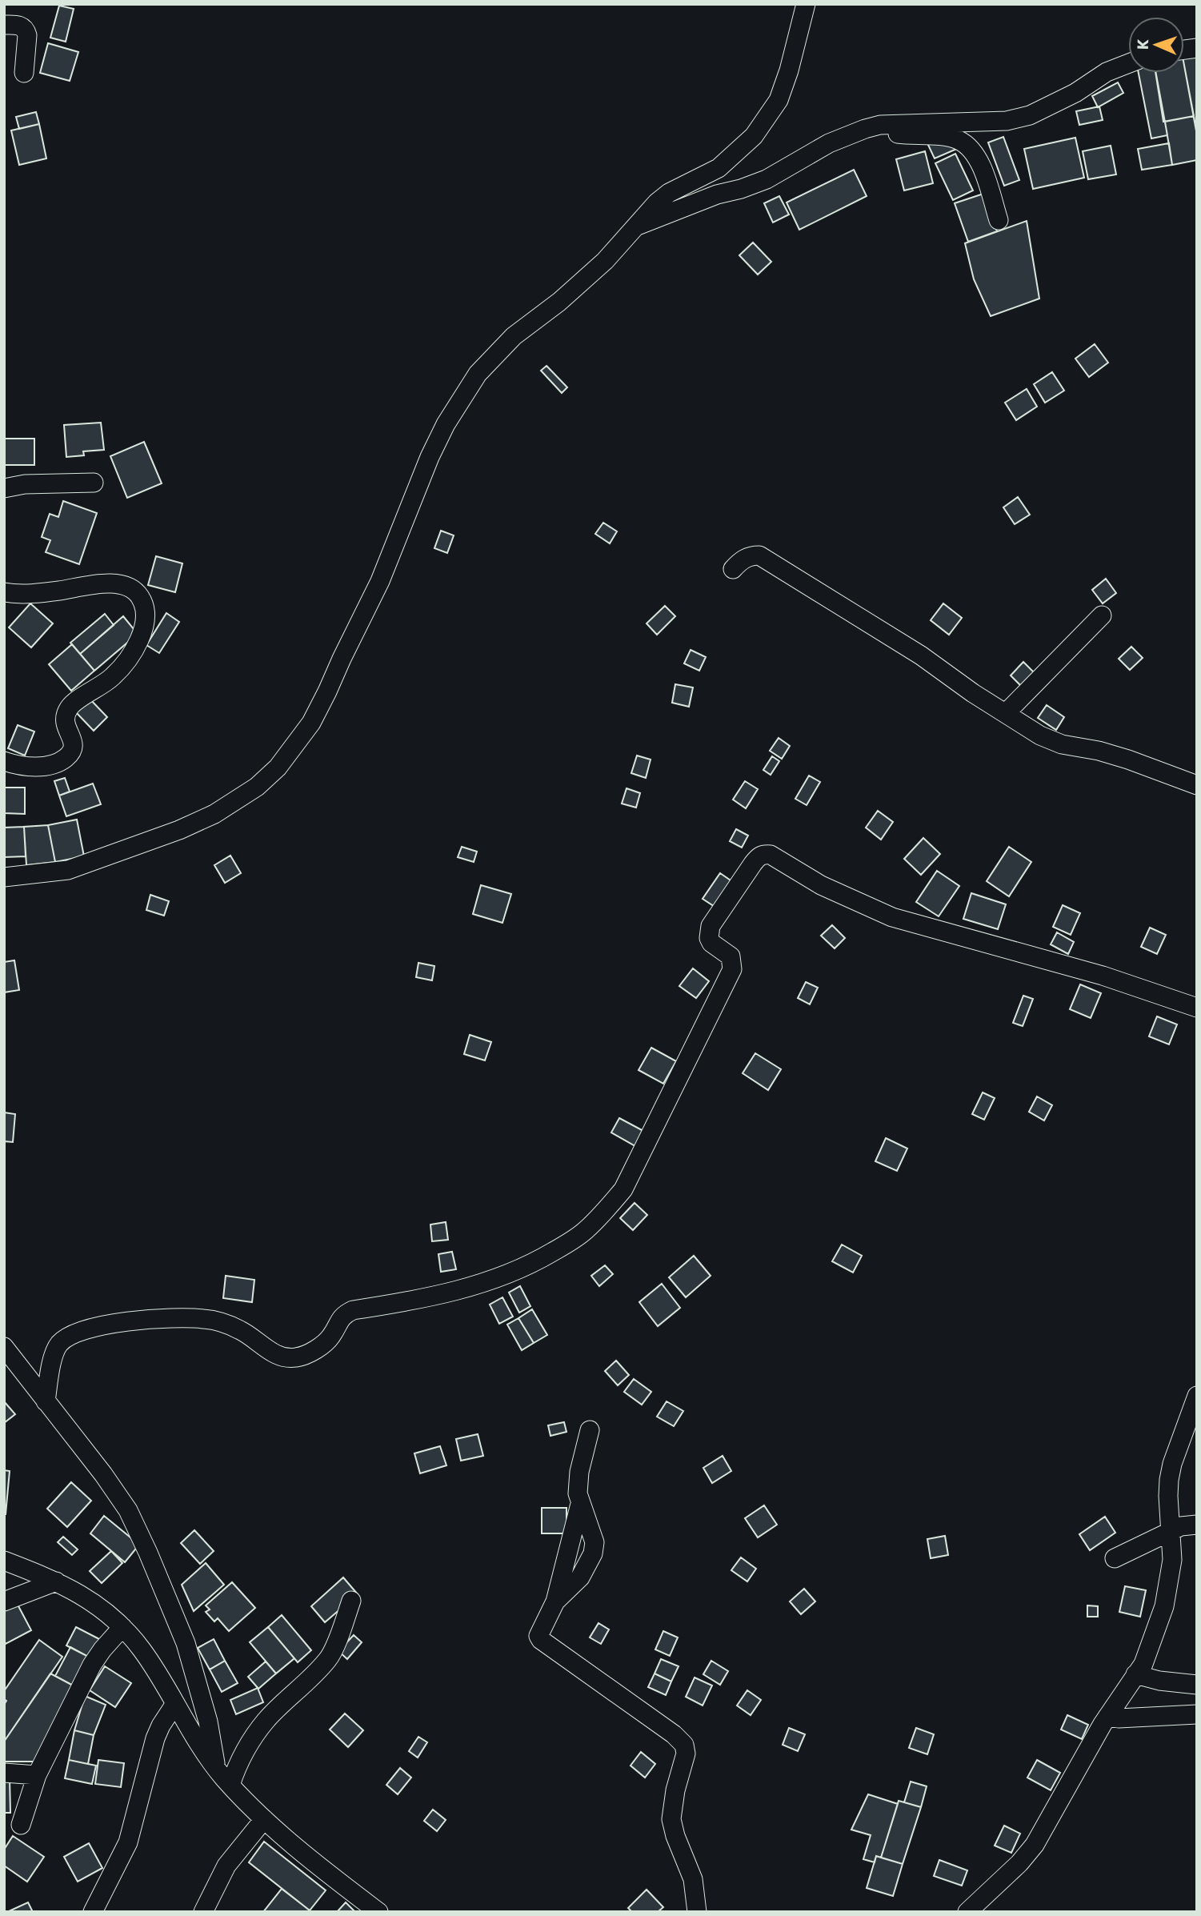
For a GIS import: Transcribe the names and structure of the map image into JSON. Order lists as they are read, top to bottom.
{
  "north": "left"
}
